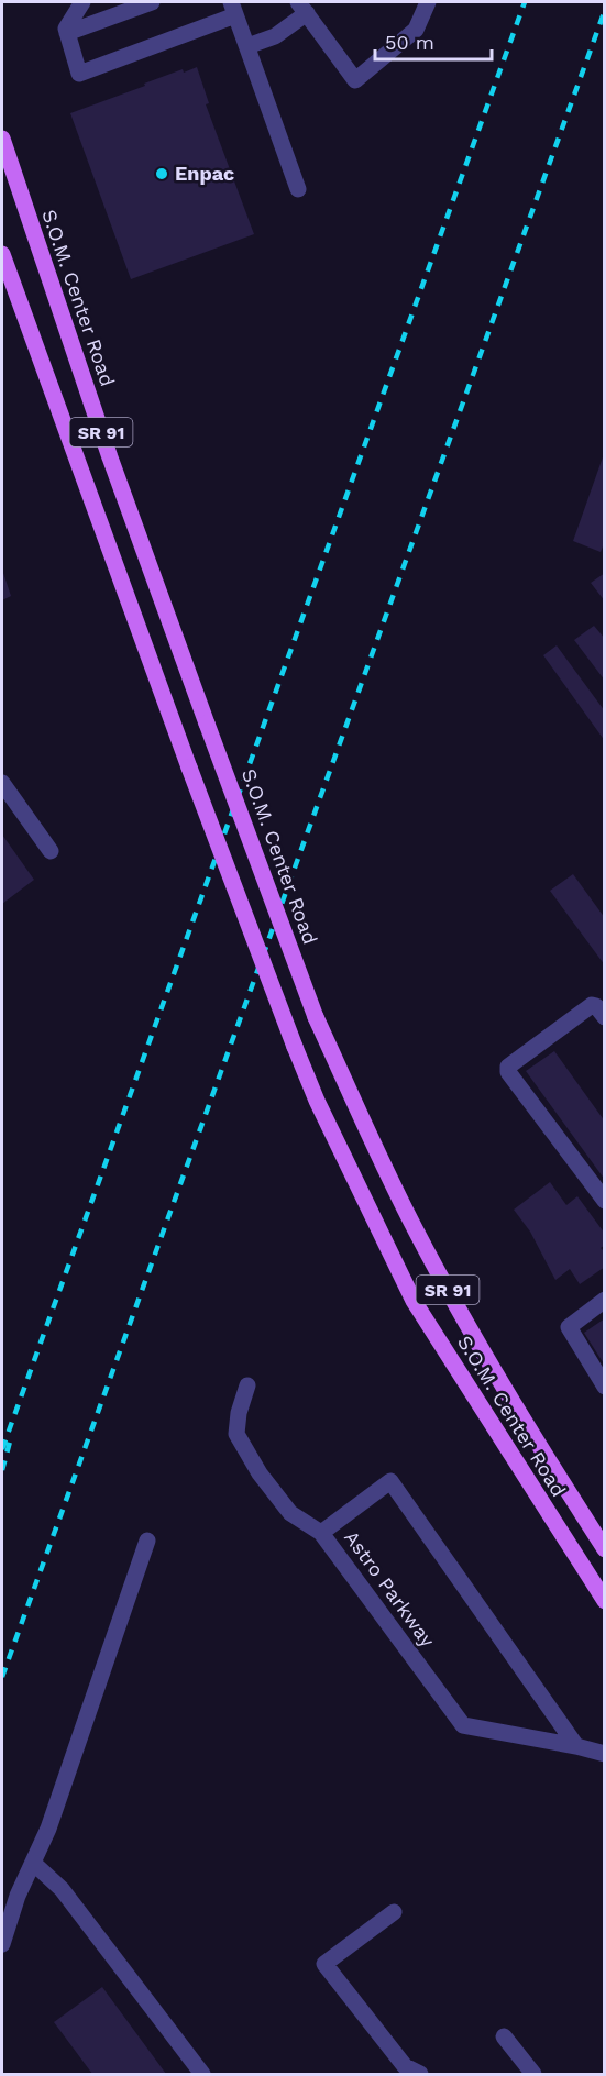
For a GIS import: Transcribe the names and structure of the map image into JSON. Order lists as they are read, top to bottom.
{
  "streets": {
    "main road": ["S.O.M. Center Road", "SR 91"],
    "lane": ["Astro Parkway"]
  },
  "places": ["Enpac"],
  "scale_bar": "50 m"
}
